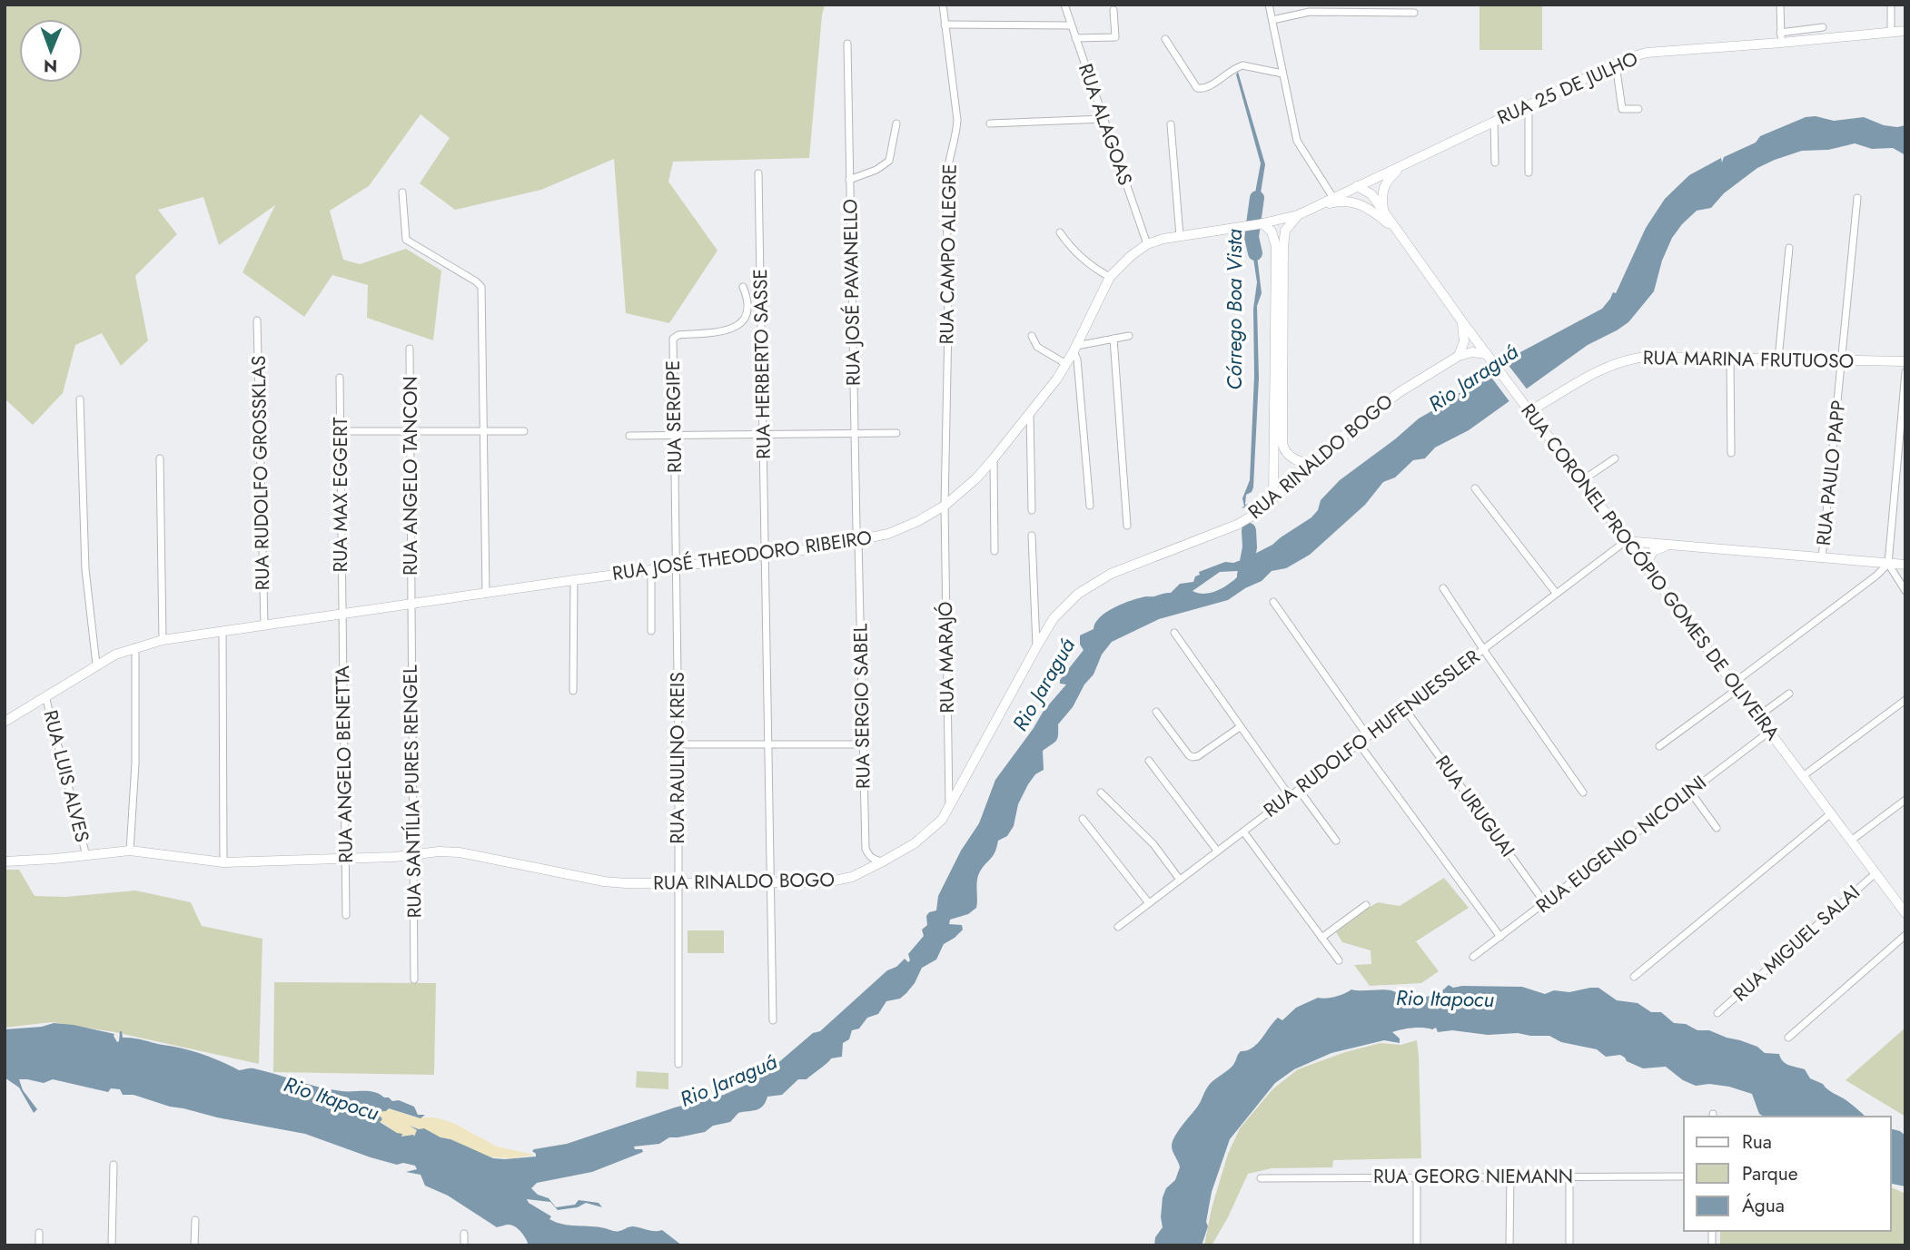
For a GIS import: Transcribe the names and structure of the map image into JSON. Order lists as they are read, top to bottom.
{
  "streets": {
    "main road": [
      "RUA 25 DE JULHO",
      "RUA MARINA FRUTUOSO",
      "RUA RINALDO BOGO",
      "RUA JOSÉ THEODORO RIBEIRO",
      "RUA CORONEL PROCÓPIO GOMES DE OLIVEIRA"
    ],
    "street": [
      "RUA ALAGOAS",
      "RUA CAMPO ALEGRE",
      "RUA JOSÉ PAVANELLO",
      "RUA HERBERTO SASSE",
      "RUA SERGIPE",
      "RUA RUDOLFO GROSSKLAS",
      "RUA PAULO PAPP",
      "RUA ANGELO TANCON",
      "RUA MAX EGGERT",
      "RUA MARAJÓ",
      "RUA SERGIO SABEL",
      "RUA RUDOLFO HUFENUESSLER",
      "RUA RAULINO KREIS",
      "RUA ANGELO BENETTA",
      "RUA LUIS ALVES",
      "RUA SANTÍLIA PURES RENGEL",
      "RUA URUGUAI",
      "RUA EUGENIO NICOLINI",
      "RUA MIGUEL SALAI",
      "RUA GEORG NIEMANN"
    ]
  },
  "crossings": [
    ["RUA 25 DE JULHO", "RUA JOSÉ THEODORO RIBEIRO"],
    ["RUA 25 DE JULHO", "RUA CORONEL PROCÓPIO GOMES DE OLIVEIRA"],
    ["RUA ALAGOAS", "RUA JOSÉ THEODORO RIBEIRO"],
    ["RUA CAMPO ALEGRE", "RUA JOSÉ THEODORO RIBEIRO"],
    ["RUA CAMPO ALEGRE", "RUA MARAJÓ"],
    ["RUA JOSÉ PAVANELLO", "RUA JOSÉ THEODORO RIBEIRO"],
    ["RUA JOSÉ PAVANELLO", "RUA SERGIO SABEL"],
    ["RUA MARINA FRUTUOSO", "RUA PAULO PAPP"],
    ["RUA MARINA FRUTUOSO", "RUA CORONEL PROCÓPIO GOMES DE OLIVEIRA"],
    ["RUA HERBERTO SASSE", "RUA RINALDO BOGO"],
    ["RUA HERBERTO SASSE", "RUA JOSÉ THEODORO RIBEIRO"],
    ["RUA SERGIPE", "RUA JOSÉ THEODORO RIBEIRO"],
    ["RUA SERGIPE", "RUA RAULINO KREIS"],
    ["RUA RINALDO BOGO", "RUA CORONEL PROCÓPIO GOMES DE OLIVEIRA"],
    ["RUA RINALDO BOGO", "RUA MARAJÓ"],
    ["RUA RINALDO BOGO", "RUA SERGIO SABEL"],
    ["RUA RINALDO BOGO", "RUA RAULINO KREIS"],
    ["RUA RINALDO BOGO", "RUA ANGELO BENETTA"],
    ["RUA RINALDO BOGO", "RUA LUIS ALVES"],
    ["RUA RINALDO BOGO", "RUA SANTÍLIA PURES RENGEL"],
    ["RUA RUDOLFO GROSSKLAS", "RUA JOSÉ THEODORO RIBEIRO"],
    ["RUA ANGELO TANCON", "RUA JOSÉ THEODORO RIBEIRO"],
    ["RUA ANGELO TANCON", "RUA SANTÍLIA PURES RENGEL"],
    ["RUA MAX EGGERT", "RUA JOSÉ THEODORO RIBEIRO"],
    ["RUA MAX EGGERT", "RUA ANGELO BENETTA"],
    ["RUA JOSÉ THEODORO RIBEIRO", "RUA CORONEL PROCÓPIO GOMES DE OLIVEIRA"],
    ["RUA JOSÉ THEODORO RIBEIRO", "RUA MARAJÓ"],
    ["RUA JOSÉ THEODORO RIBEIRO", "RUA SERGIO SABEL"],
    ["RUA JOSÉ THEODORO RIBEIRO", "RUA RAULINO KREIS"],
    ["RUA JOSÉ THEODORO RIBEIRO", "RUA ANGELO BENETTA"],
    ["RUA JOSÉ THEODORO RIBEIRO", "RUA LUIS ALVES"],
    ["RUA JOSÉ THEODORO RIBEIRO", "RUA SANTÍLIA PURES RENGEL"],
    ["RUA CORONEL PROCÓPIO GOMES DE OLIVEIRA", "RUA RUDOLFO HUFENUESSLER"],
    ["RUA CORONEL PROCÓPIO GOMES DE OLIVEIRA", "RUA EUGENIO NICOLINI"],
    ["RUA CORONEL PROCÓPIO GOMES DE OLIVEIRA", "RUA MIGUEL SALAI"],
    ["RUA RUDOLFO HUFENUESSLER", "RUA URUGUAI"],
    ["RUA URUGUAI", "RUA EUGENIO NICOLINI"]
  ],
  "water": ["Córrego Boa Vista", "Rio Jaraguá", "Rio Itapocu"],
  "legend": ["Rua", "Parque", "Água"],
  "north": "bottom"
}
